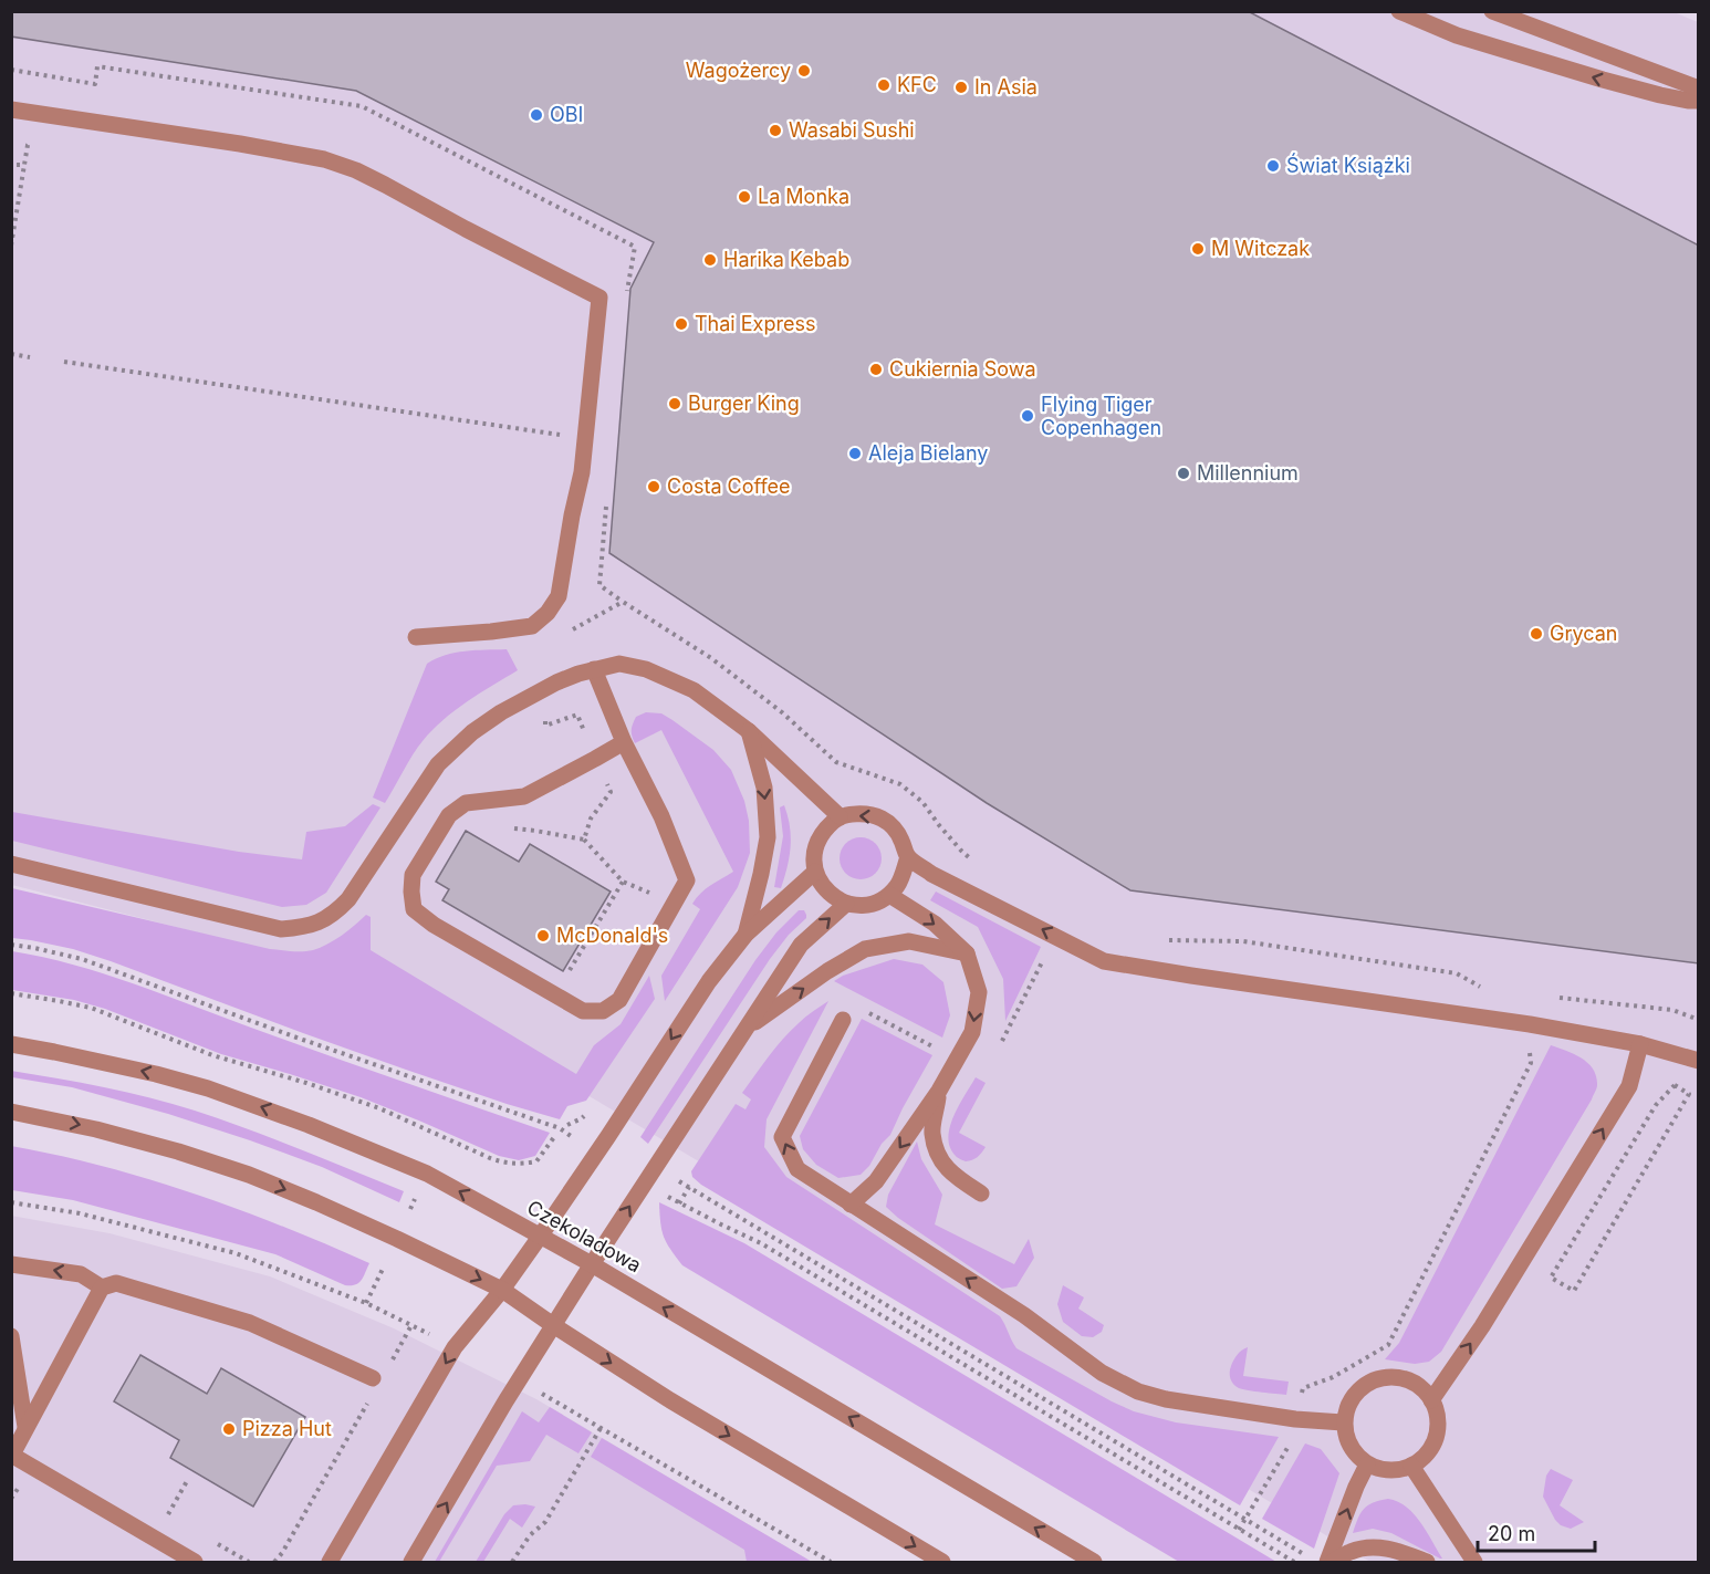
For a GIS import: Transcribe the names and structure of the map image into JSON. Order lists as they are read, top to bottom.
{
  "streets": {
    "street": ["Czekoladowa"]
  },
  "places": [
    "Wagożercy",
    "KFC",
    "In Asia",
    "OBI",
    "Wasabi Sushi",
    "Świat Książki",
    "La Monka",
    "M Witczak",
    "Harika Kebab",
    "Thai Express",
    "Cukiernia Sowa",
    "Burger King",
    "Flying Tiger Copenhagen",
    "Aleja Bielany",
    "Millennium",
    "Costa Coffee",
    "Grycan",
    "McDonald's",
    "Pizza Hut"
  ],
  "scale_bar": "20 m"
}
